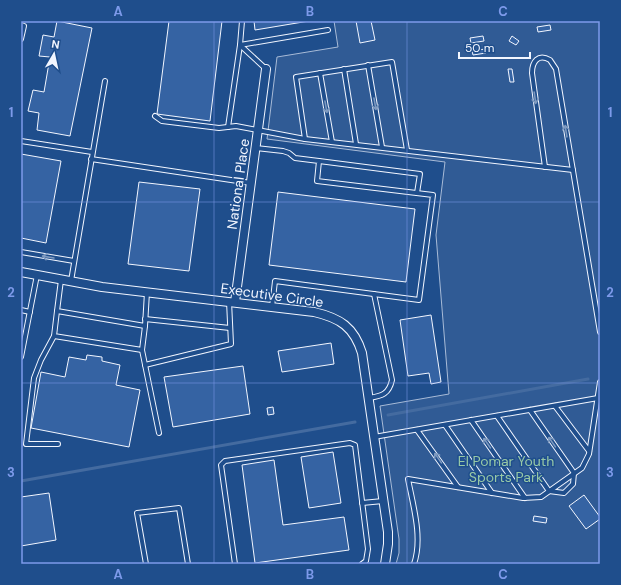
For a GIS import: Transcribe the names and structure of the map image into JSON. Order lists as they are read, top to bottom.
{
  "streets": {
    "street": ["National Place", "Executive Circle"]
  },
  "crossings": [
    ["National Place", "Executive Circle"]
  ],
  "parks": ["El Pomar Youth Sports Park"],
  "scale_bar": "50 m",
  "north": "top",
  "grid": {
    "columns": ["A", "B", "C"],
    "rows": ["1", "2", "3"]
  }
}
